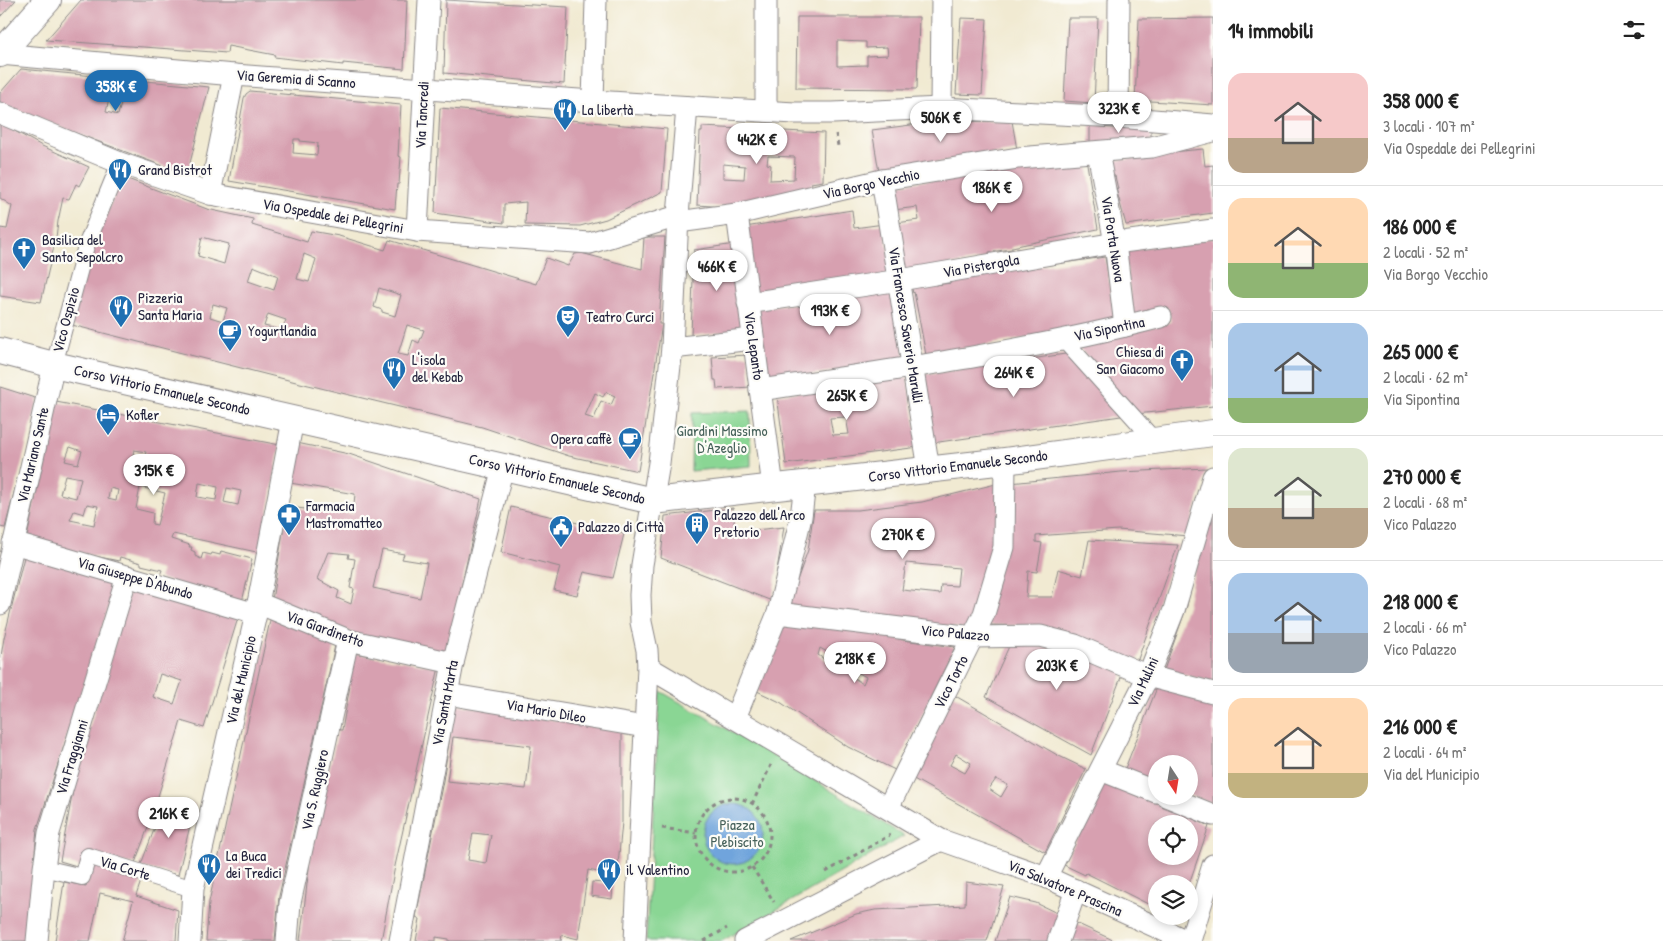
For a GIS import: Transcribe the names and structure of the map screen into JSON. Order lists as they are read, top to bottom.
{
  "streets": {
    "street": [
      "Via Geremia di Scanno",
      "Via Tancredi",
      "Via Borgo Vecchio",
      "Via Ospedale dei Pellegrini",
      "Via Porta Nuova",
      "Via Pistergola",
      "Vico Ospizio",
      "Via Francesco Saverio Marulli",
      "Via Sipontina",
      "Vico Lepanto",
      "Corso Vittorio Emanuele Secondo",
      "Via Mariano Sante",
      "Via Giuseppe D'Abundo",
      "Via Giardinetto",
      "Vico Palazzo",
      "Via del Municipio",
      "Vico Torto",
      "Via Mulini",
      "Via Santa Marta",
      "Via Mario Dileo",
      "Via Fraggianni",
      "Via S. Ruggiero",
      "Via Corte",
      "Via Salvatore Prascina"
    ]
  },
  "crossings": [
    ["Via Geremia di Scanno", "Via Tancredi"],
    ["Via Tancredi", "Via Ospedale dei Pellegrini"],
    ["Via Borgo Vecchio", "Via Ospedale dei Pellegrini"],
    ["Via Borgo Vecchio", "Via Porta Nuova"],
    ["Via Borgo Vecchio", "Via Francesco Saverio Marulli"],
    ["Via Borgo Vecchio", "Vico Lepanto"],
    ["Via Ospedale dei Pellegrini", "Vico Ospizio"],
    ["Via Porta Nuova", "Via Pistergola"],
    ["Via Porta Nuova", "Via Sipontina"],
    ["Via Pistergola", "Via Francesco Saverio Marulli"],
    ["Via Pistergola", "Vico Lepanto"],
    ["Vico Ospizio", "Corso Vittorio Emanuele Secondo"],
    ["Vico Ospizio", "Via Mariano Sante"],
    ["Via Francesco Saverio Marulli", "Via Sipontina"],
    ["Via Francesco Saverio Marulli", "Corso Vittorio Emanuele Secondo"],
    ["Via Sipontina", "Vico Lepanto"],
    ["Vico Lepanto", "Corso Vittorio Emanuele Secondo"],
    ["Corso Vittorio Emanuele Secondo", "Via Mariano Sante"],
    ["Corso Vittorio Emanuele Secondo", "Via del Municipio"],
    ["Corso Vittorio Emanuele Secondo", "Vico Torto"],
    ["Corso Vittorio Emanuele Secondo", "Via Santa Marta"],
    ["Via Mariano Sante", "Via Giuseppe D'Abundo"],
    ["Via Giuseppe D'Abundo", "Via Giardinetto"],
    ["Via Giuseppe D'Abundo", "Via del Municipio"],
    ["Via Giuseppe D'Abundo", "Via Fraggianni"],
    ["Via Giardinetto", "Via del Municipio"],
    ["Via Giardinetto", "Via Santa Marta"],
    ["Via Giardinetto", "Via S. Ruggiero"],
    ["Vico Palazzo", "Vico Torto"],
    ["Vico Palazzo", "Via Mulini"],
    ["Via del Municipio", "Via Corte"],
    ["Via Mulini", "Via Salvatore Prascina"],
    ["Via Santa Marta", "Via Mario Dileo"],
    ["Via Fraggianni", "Via Corte"]
  ],
  "parks": ["Giardini Massimo D'Azeglio", "Piazza Plebiscito"],
  "places": {
    "restaurant": [
      "La libertà",
      "Grand Bistrot",
      "Pizzeria Santa Maria",
      "L'isola del Kebab",
      "La Buca dei Tredici",
      "il Valentino"
    ],
    "church": ["Basilica del Santo Sepolcro", "Chiesa di San Giacomo"],
    "theatre": ["Teatro Curci"],
    "cafe": ["Yogurtlandia", "Opera caffè"],
    "hotel": ["Kofler"],
    "pharmacy": ["Farmacia Mastromatteo"],
    "building": ["Palazzo dell'Arco Pretorio"],
    "public building": ["Palazzo di Città"]
  },
  "north": "bottom",
  "page": {
    "heading": "14 immobili",
    "list": [
      {
        "name": "358 000 €",
        "note": "3 locali · 107 m² · Via Ospedale dei Pellegrini"
      },
      {
        "name": "186 000 €",
        "note": "2 locali · 52 m² · Via Borgo Vecchio"
      },
      {
        "name": "265 000 €",
        "note": "2 locali · 62 m² · Via Sipontina"
      },
      {
        "name": "270 000 €",
        "note": "2 locali · 68 m² · Vico Palazzo"
      },
      {
        "name": "218 000 €",
        "note": "2 locali · 66 m² · Vico Palazzo"
      },
      {
        "name": "216 000 €",
        "note": "2 locali · 64 m² · Via del Municipio"
      }
    ],
    "price": [
      "358K €",
      "323K €",
      "506K €",
      "442K €",
      "186K €",
      "466K €",
      "193K €",
      "264K €",
      "265K €",
      "315K €",
      "270K €",
      "218K €",
      "203K €",
      "216K €"
    ]
  }
}
